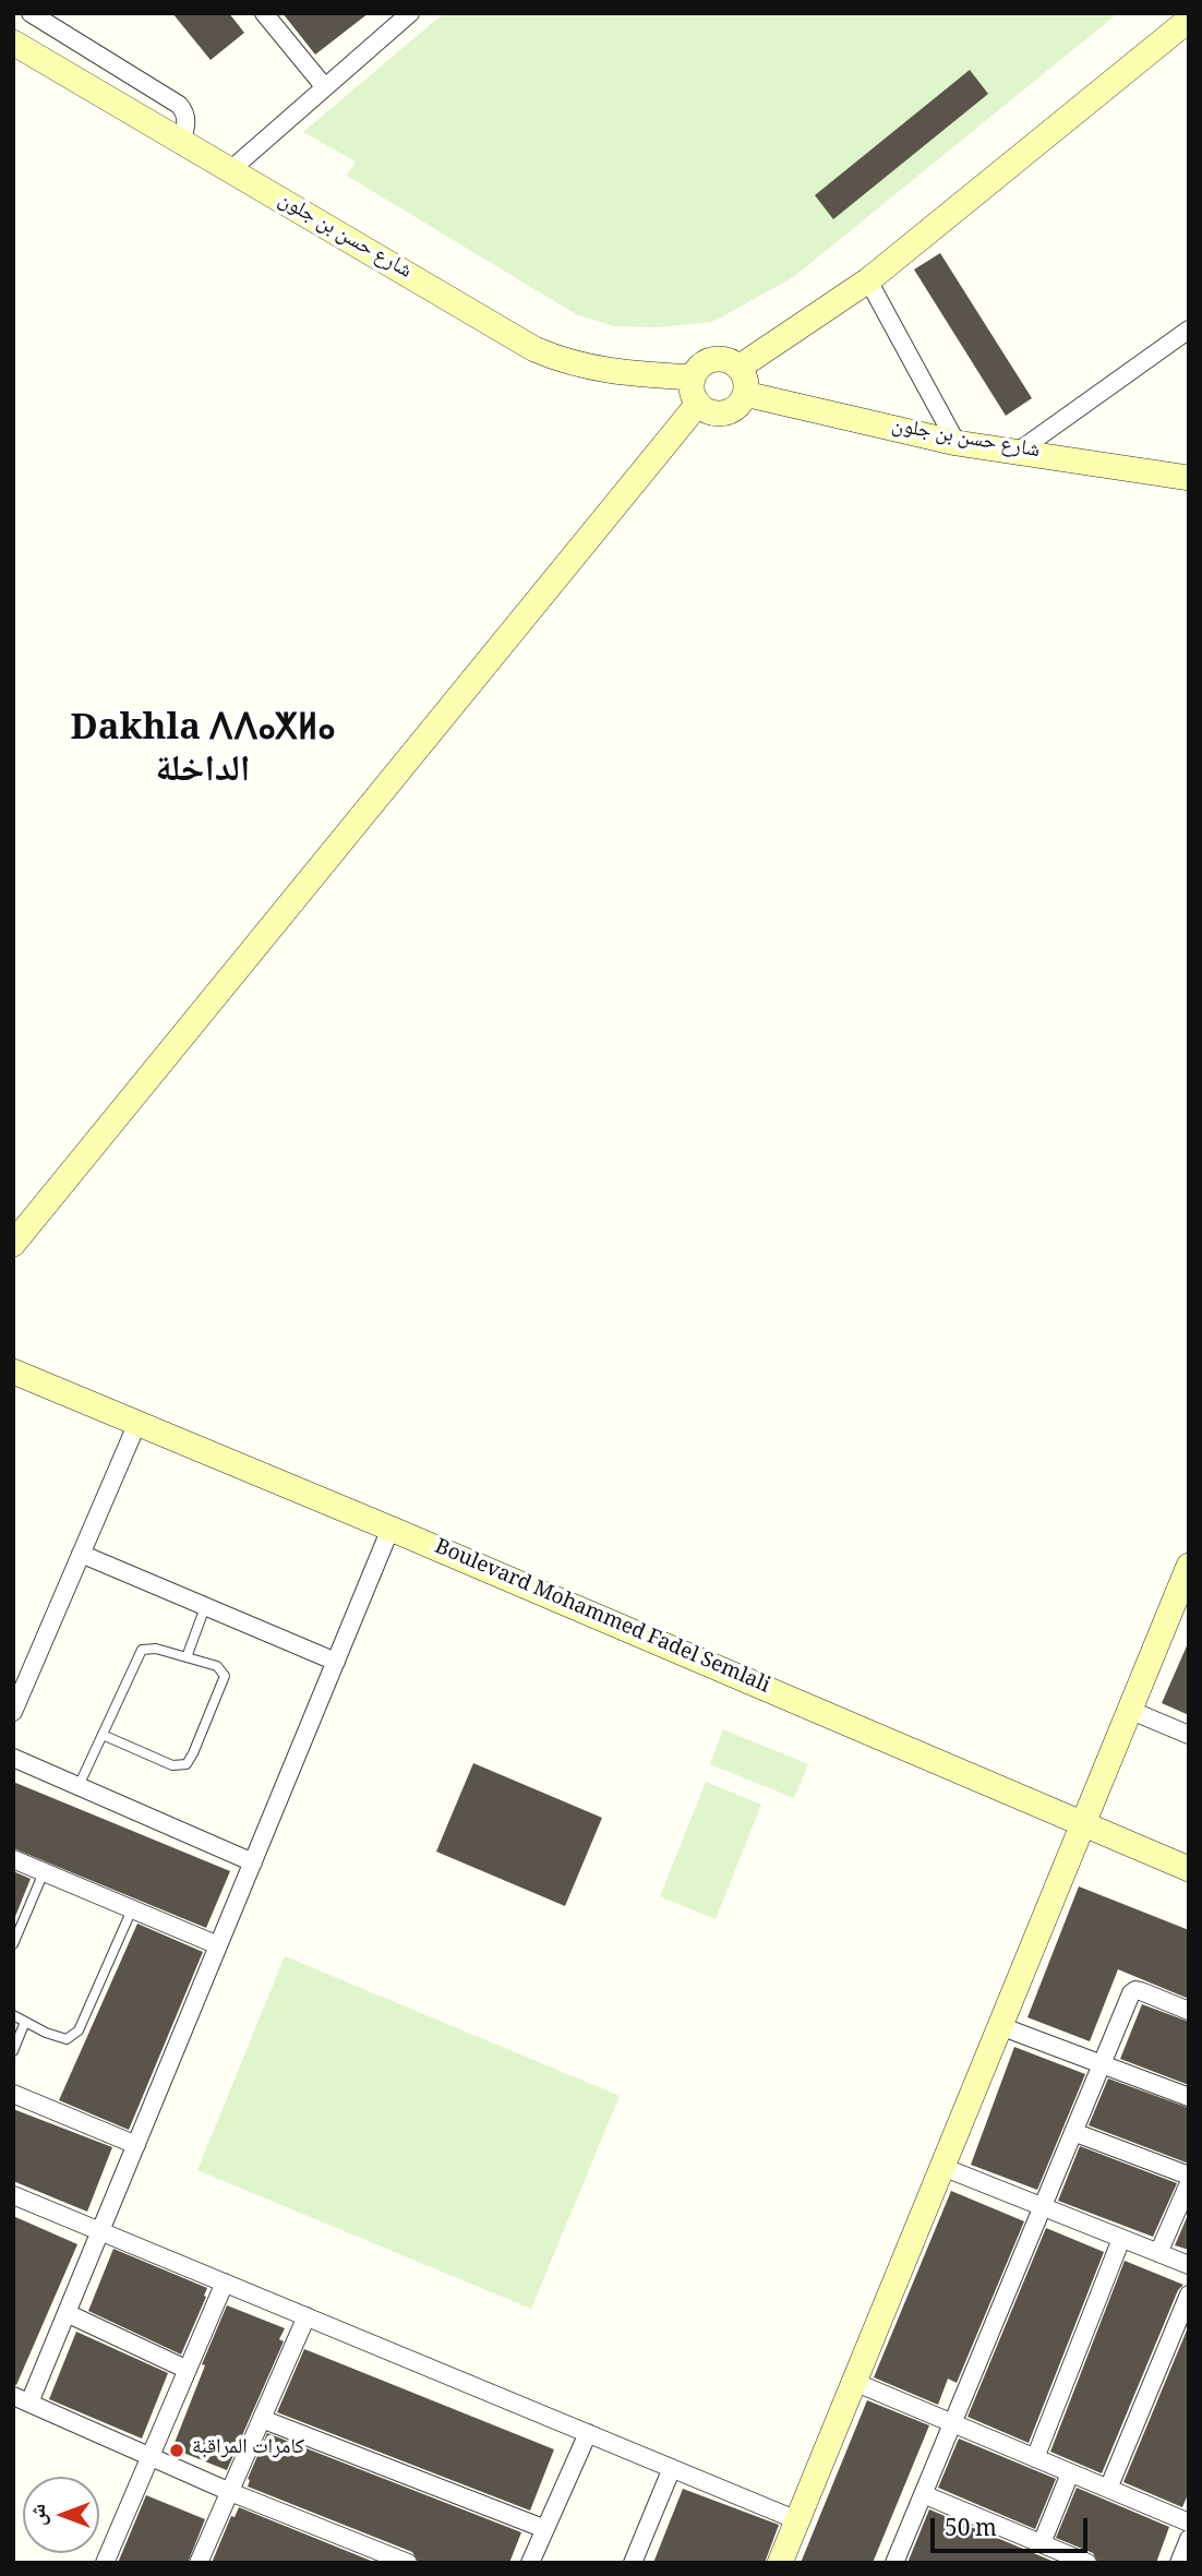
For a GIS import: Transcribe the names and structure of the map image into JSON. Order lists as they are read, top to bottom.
{
  "streets": {
    "street": ["شارع حسن بن جلون", "Boulevard Mohammed Fadel Semlali"]
  },
  "districts": ["Dakhla ⴷⴷⴰⵅⵍⴰ الداخلة"],
  "places": ["كامرات المراقبة"],
  "scale_bar": "50 m",
  "north": "left"
}
